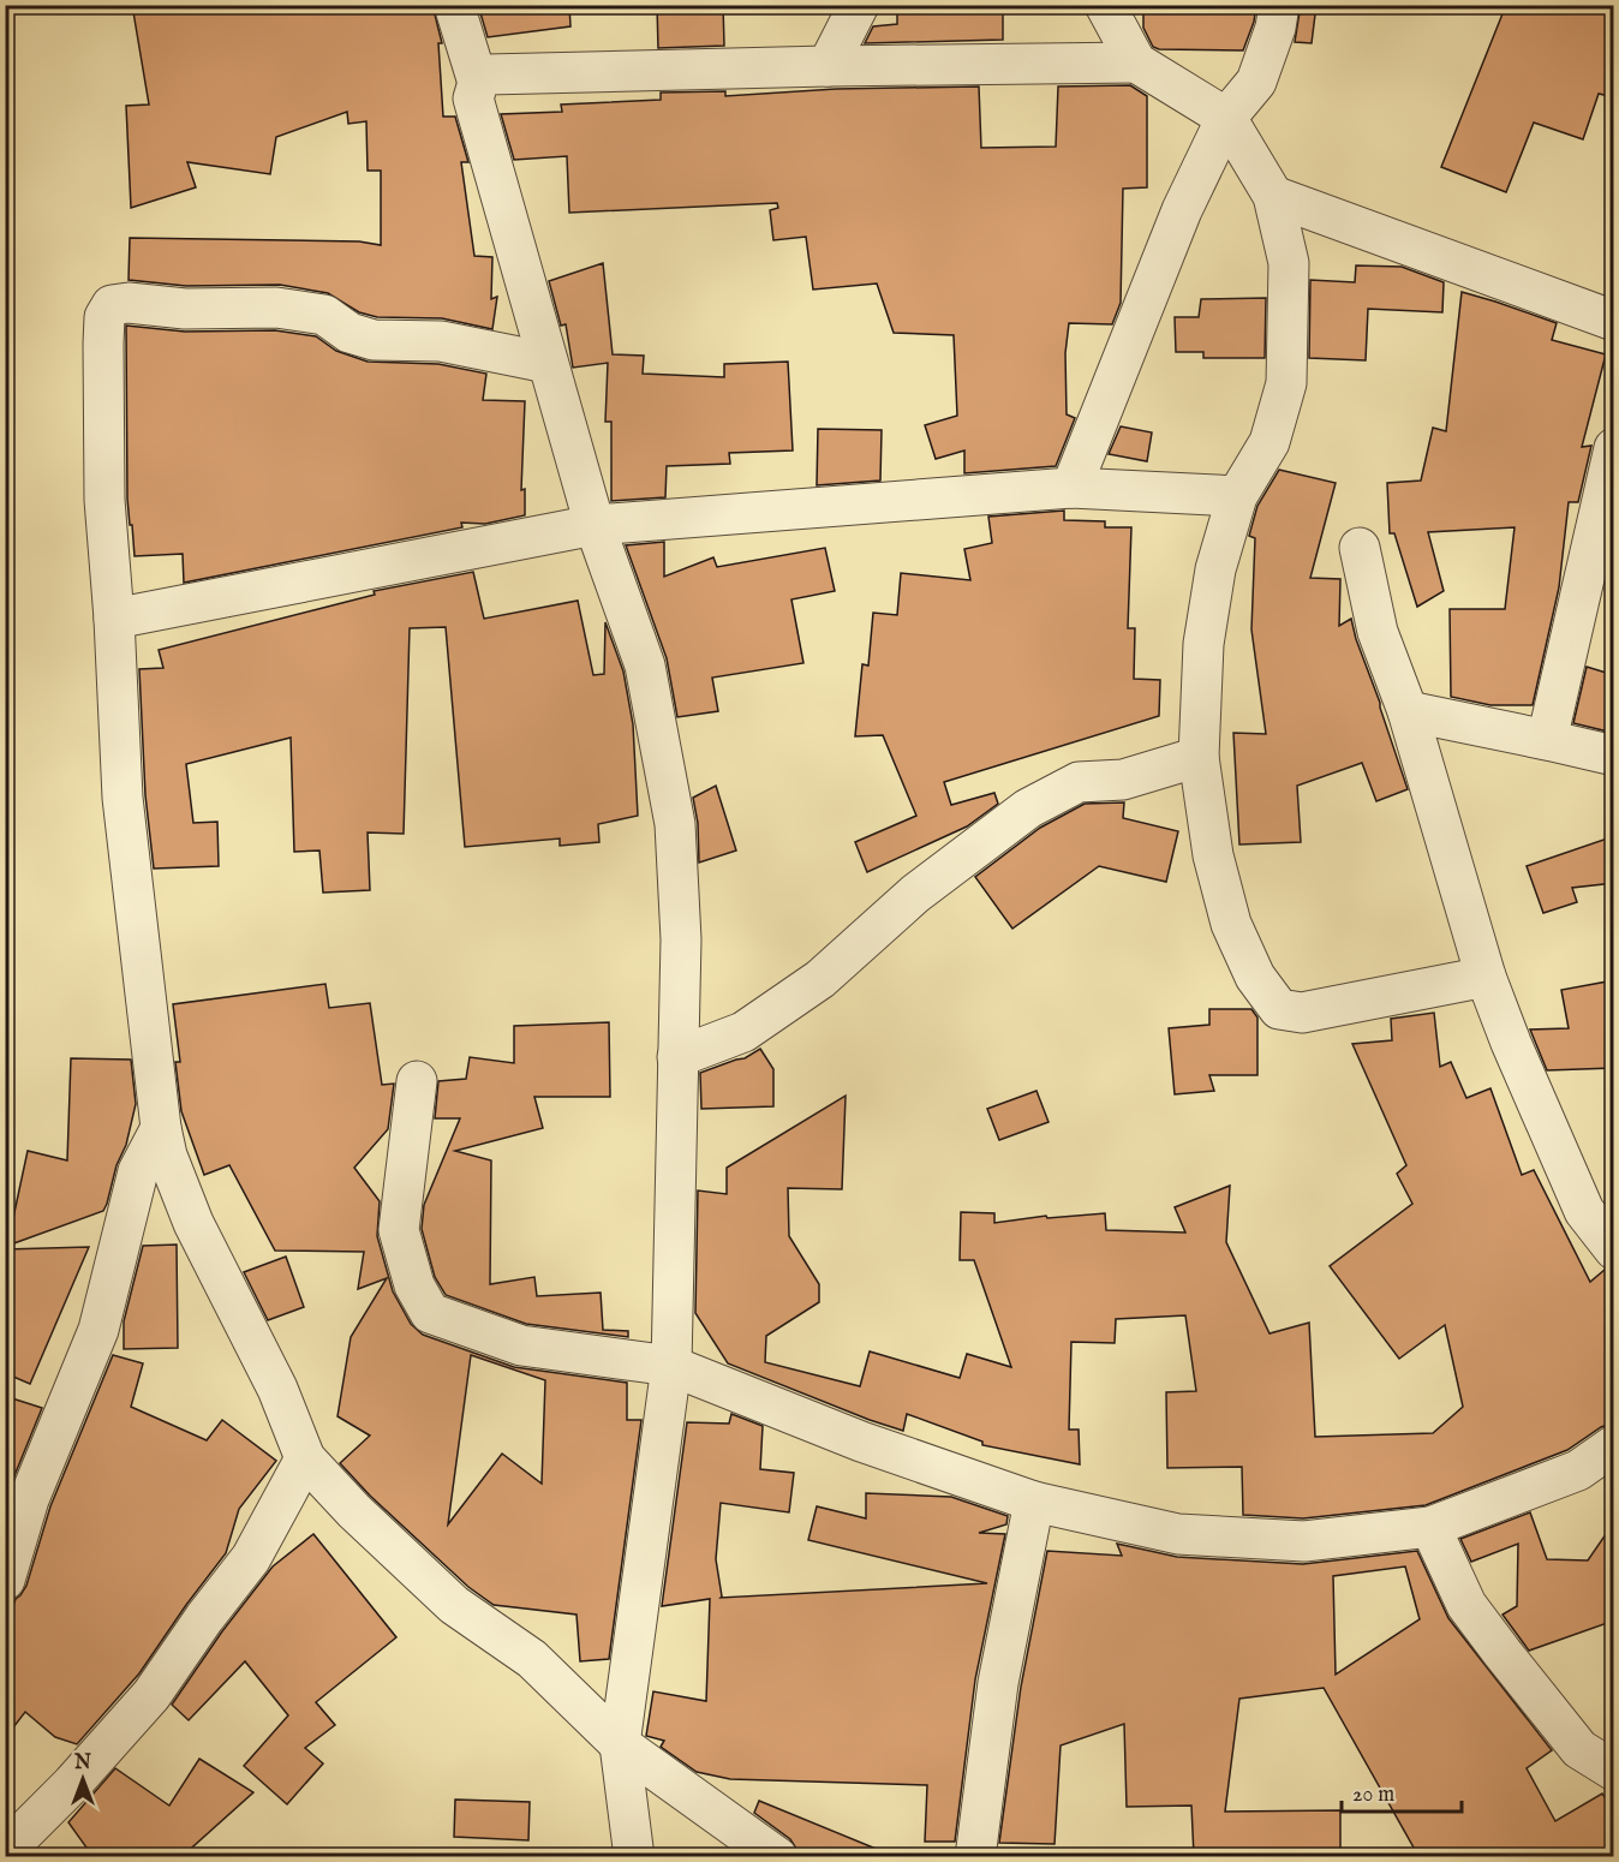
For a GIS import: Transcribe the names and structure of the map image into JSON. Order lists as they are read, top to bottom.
{
  "scale_bar": "20 m",
  "north": "top"
}
